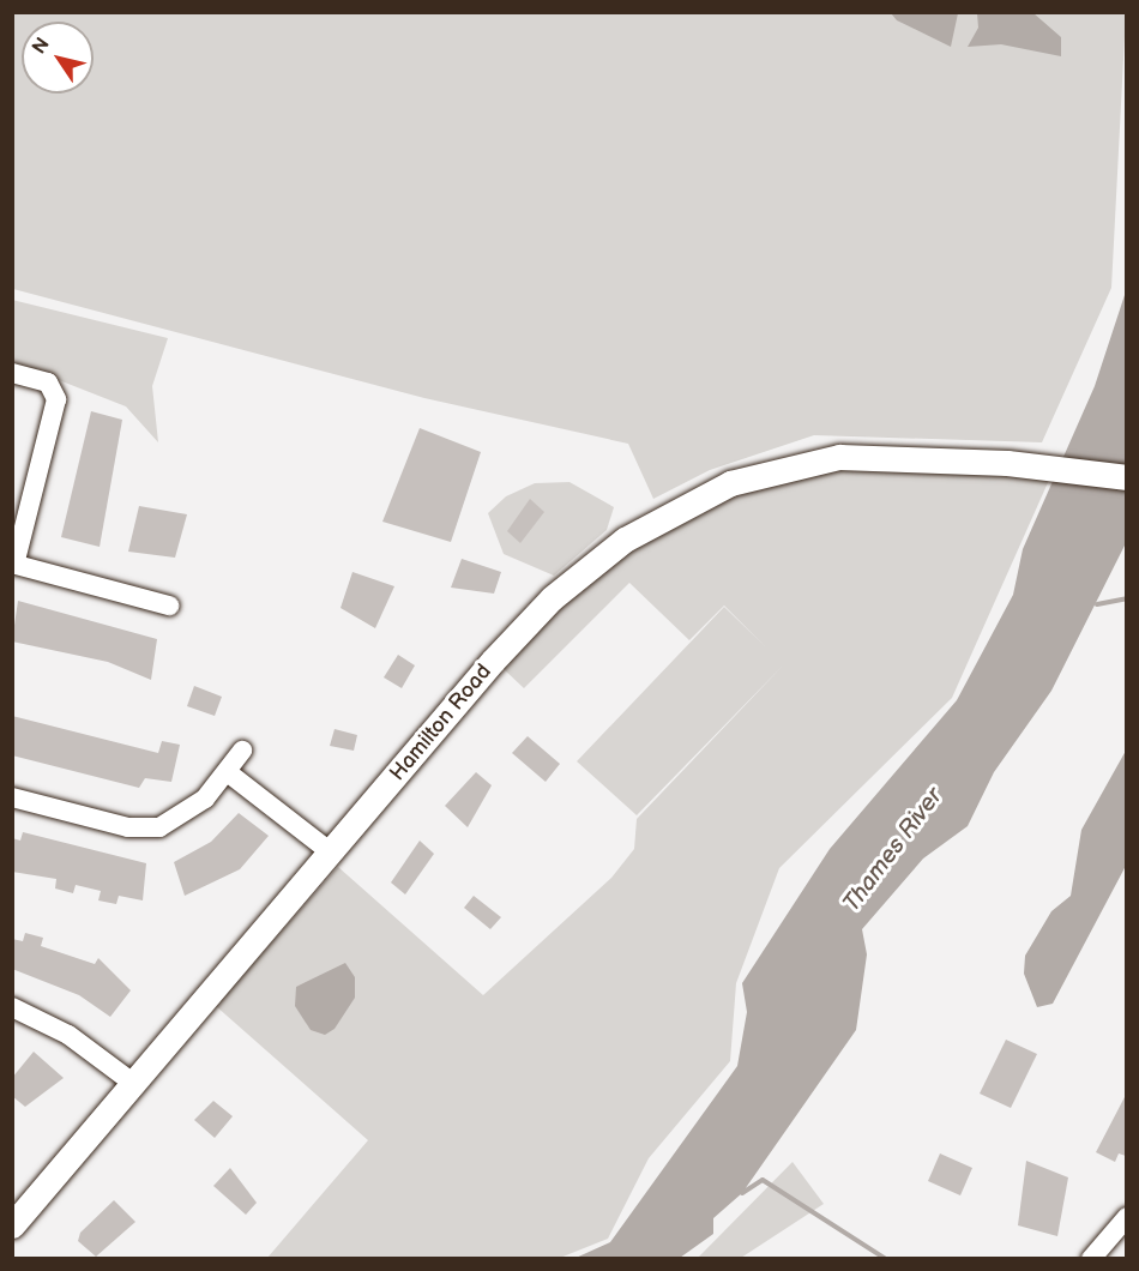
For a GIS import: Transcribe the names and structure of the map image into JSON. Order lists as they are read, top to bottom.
{
  "streets": {
    "main road": ["Hamilton Road"]
  },
  "water": ["Thames River"],
  "north": "top left"
}
